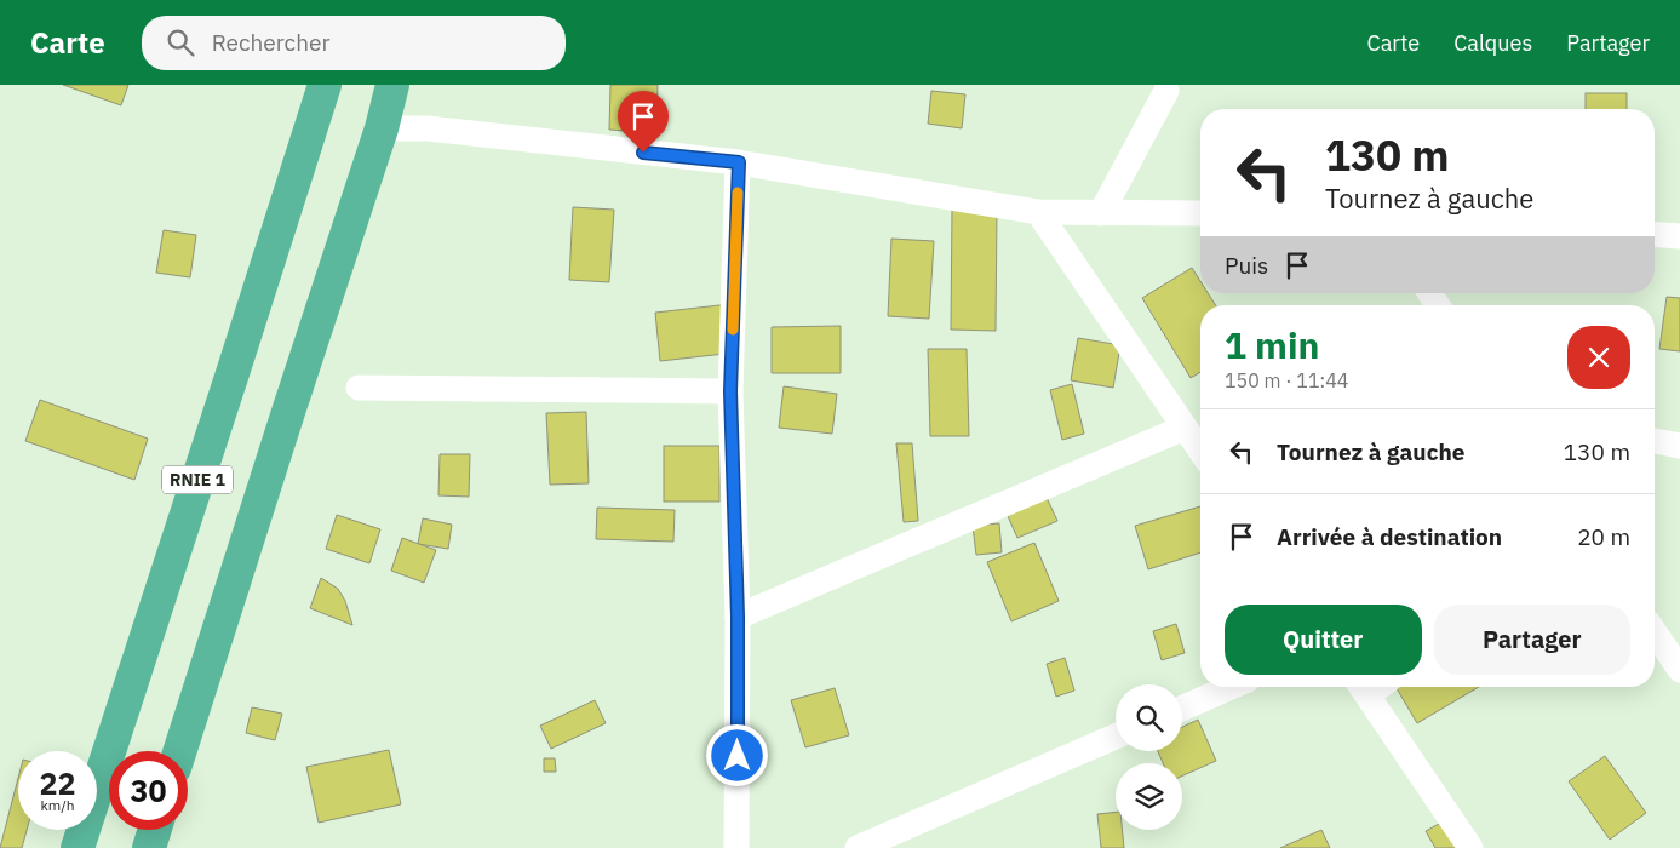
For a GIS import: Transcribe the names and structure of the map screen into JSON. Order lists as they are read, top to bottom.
{
  "streets": {
    "highway": ["RNIE 1"]
  },
  "page": {
    "header": "Carte",
    "search": "Rechercher",
    "nav": ["Carte", "Calques", "Partager"],
    "turn": ["130 m", "Tournez à gauche"],
    "then": "Puis",
    "heading": ["1 min", "150 m · 11:44"],
    "list": [
      {
        "name": "Tournez à gauche",
        "value": "130 m"
      },
      {
        "name": "Arrivée à destination",
        "value": "20 m"
      }
    ],
    "buttons": ["Quitter", "Partager"],
    "speed": "22 km/h",
    "limit": "30"
  }
}
